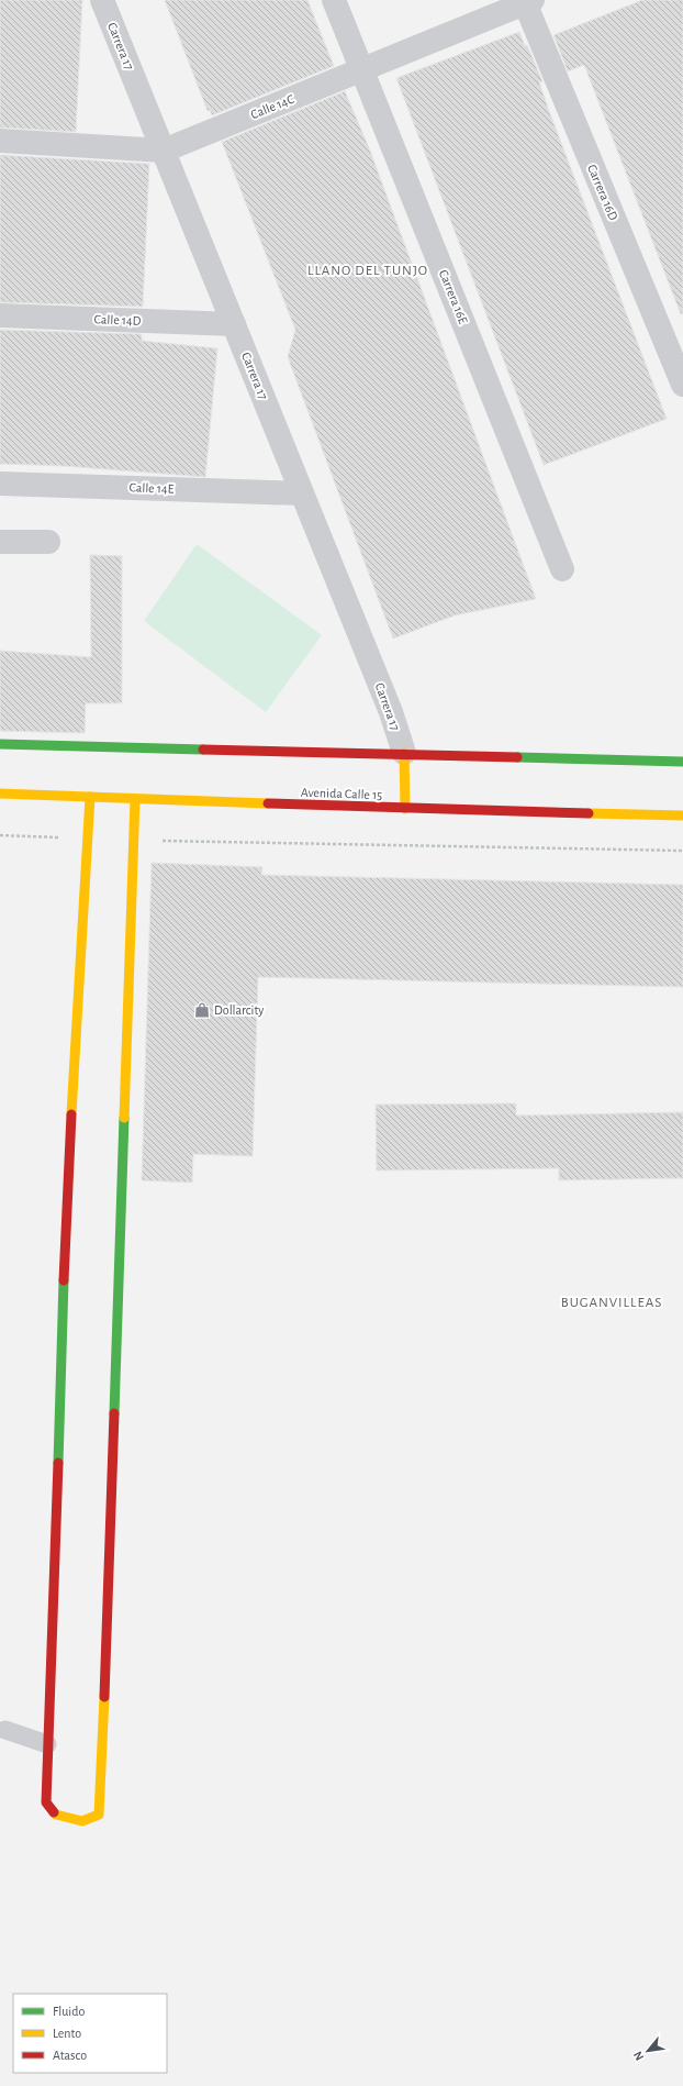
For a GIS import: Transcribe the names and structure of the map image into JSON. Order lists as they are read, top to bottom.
{
  "streets": {
    "street": [
      "Carrera 17",
      "Calle 14C",
      "Carrera 16D",
      "Carrera 16E",
      "Calle 14D",
      "Calle 14E",
      "Avenida Calle 15"
    ]
  },
  "crossings": [
    ["Carrera 17", "Calle 14C"],
    ["Carrera 17", "Calle 14D"],
    ["Carrera 17", "Calle 14E"],
    ["Calle 14C", "Carrera 16D"],
    ["Calle 14C", "Carrera 16E"]
  ],
  "districts": ["LLANO DEL TUNJO", "BUGANVILLEAS"],
  "places": {
    "shop": ["Dollarcity"]
  },
  "legend": ["Fluido", "Lento", "Atasco"],
  "north": "bottom left"
}
